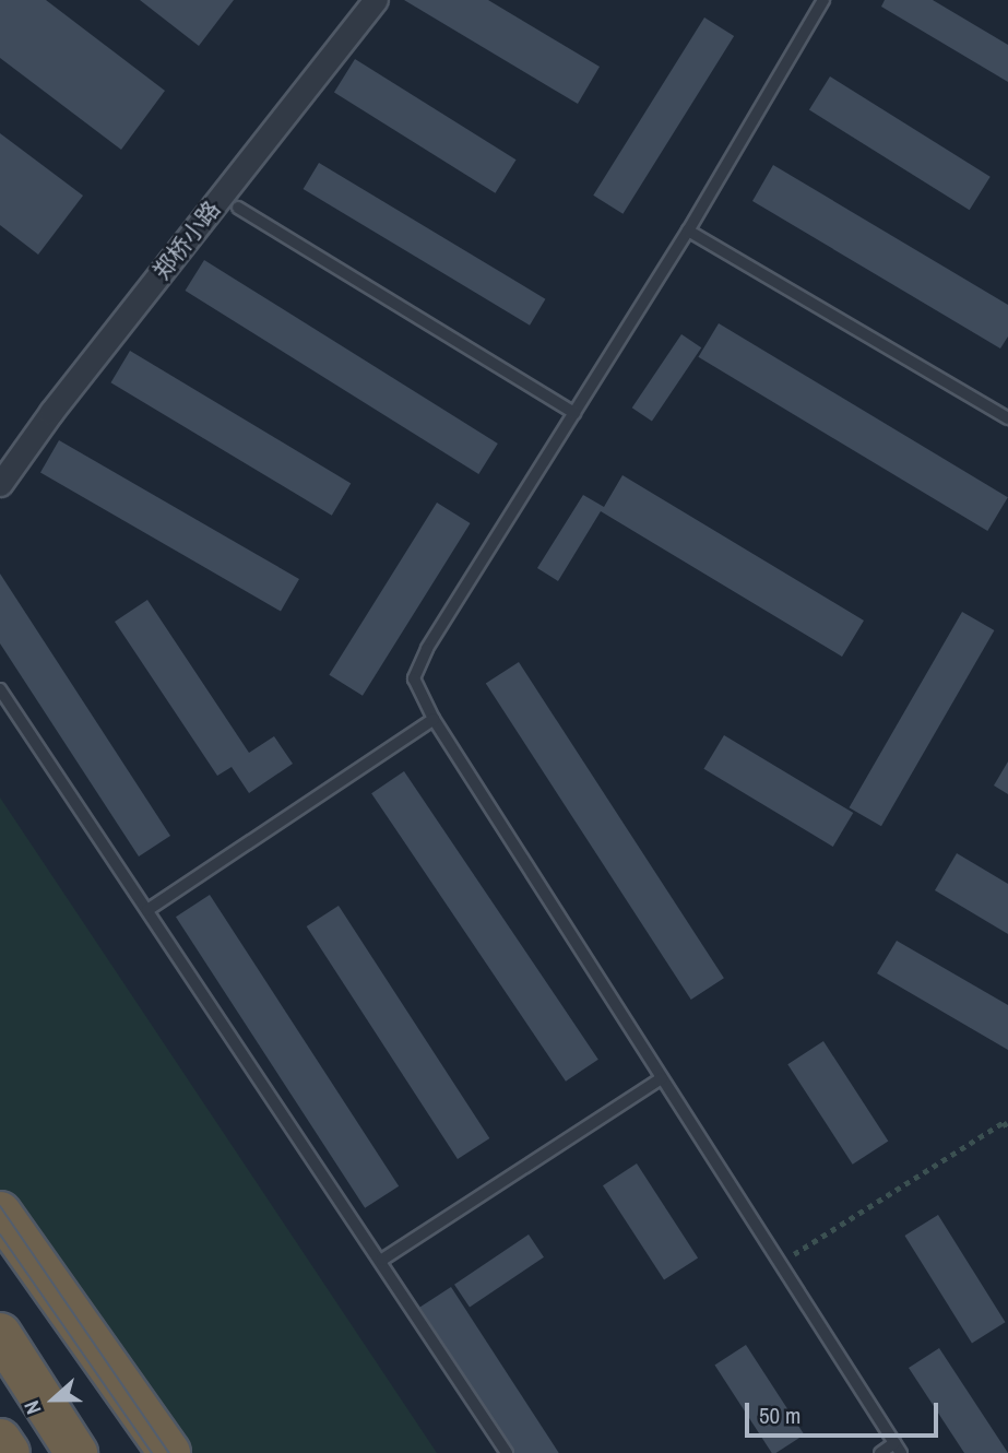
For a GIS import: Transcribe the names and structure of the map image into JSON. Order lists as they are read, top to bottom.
{
  "streets": {
    "street": ["郑桥小路"]
  },
  "scale_bar": "50 m",
  "north": "left"
}
